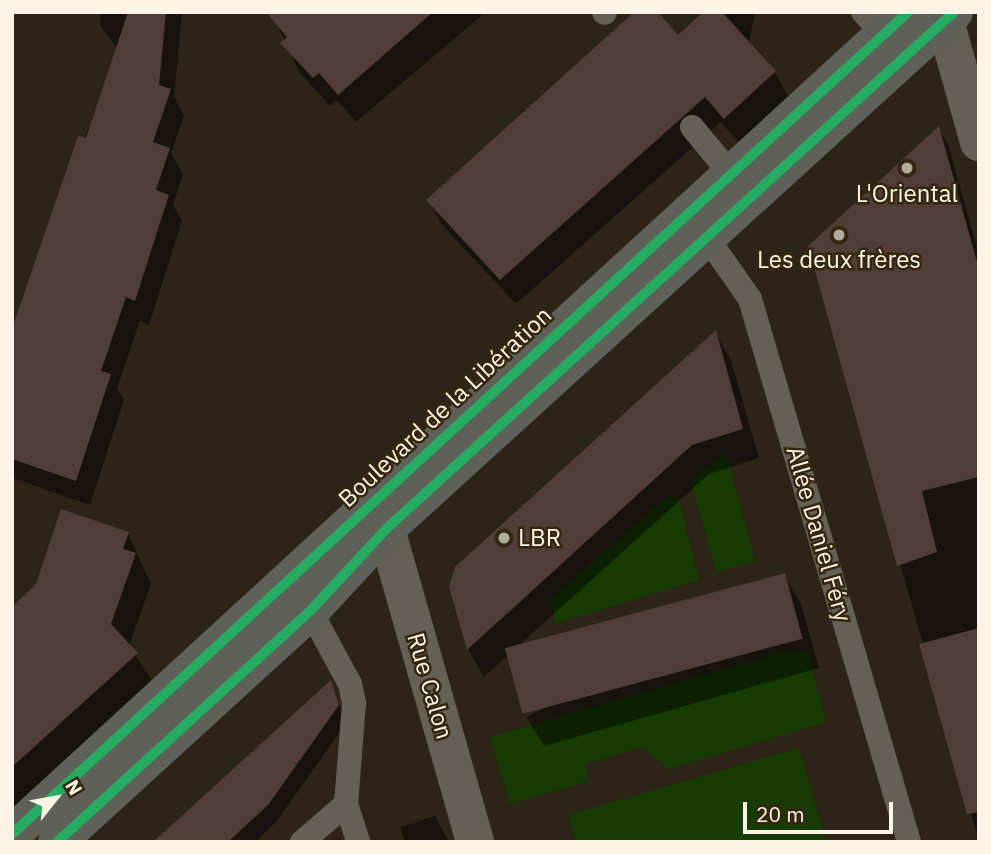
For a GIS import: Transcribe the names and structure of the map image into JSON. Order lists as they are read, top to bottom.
{
  "streets": {
    "main road": ["Boulevard de la Libération"],
    "street": ["Rue Calon"],
    "lane": ["Allée Daniel Féry"]
  },
  "crossings": [
    ["Boulevard de la Libération", "Allée Daniel Féry"],
    ["Boulevard de la Libération", "Rue Calon"]
  ],
  "places": ["L'Oriental", "Les deux frères", "LBR"],
  "scale_bar": "20 m",
  "north": "top right"
}
